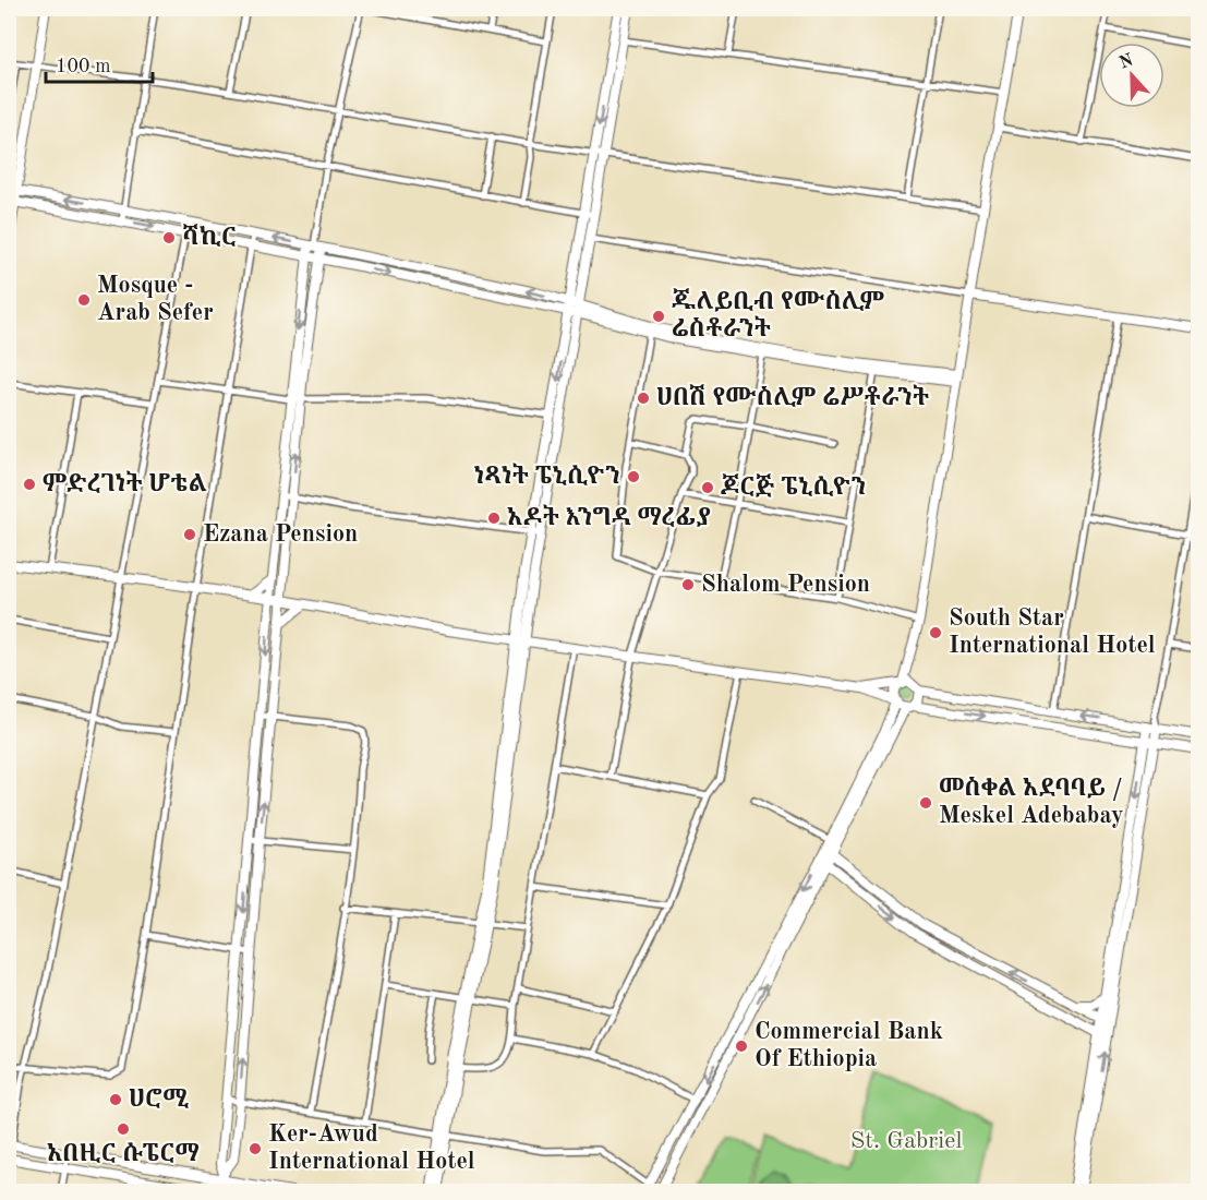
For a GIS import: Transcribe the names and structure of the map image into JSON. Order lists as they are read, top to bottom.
{
  "parks": ["St. Gabriel"],
  "places": [
    "ሻኪር",
    "Mosque - Arab Sefer",
    "ጁለይቢብ የሙስሊም ሬስቶራንት",
    "ሀበሽ የሙስሊም ሬሥቶራንት",
    "ነጻነት ፔኒሲዮን",
    "ምድረገነት ሆቴል",
    "ጆርጅ ፔኒሲዮን",
    "አዶት እንግዳ ማረፊያ",
    "Ezana Pension",
    "Shalom Pension",
    "South Star International Hotel",
    "መስቀል አደባባይ / Meskel Adebabay",
    "Commercial Bank Of Ethiopia",
    "ሀሮሚ",
    "አበዚር ሱፔርማ",
    "Ker-Awud International Hotel"
  ],
  "scale_bar": "100 m",
  "north": "top"
}
